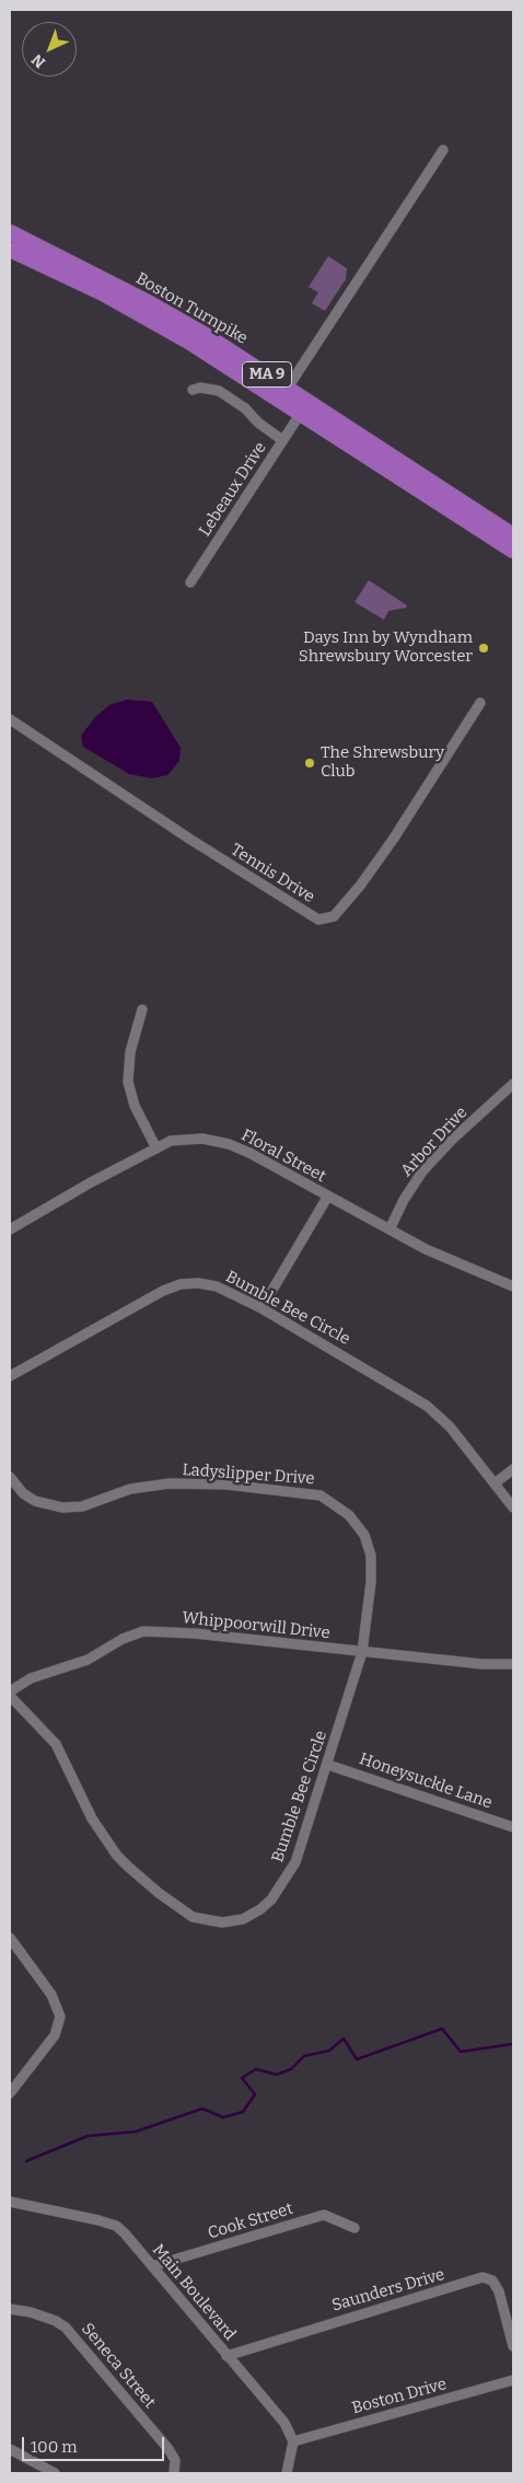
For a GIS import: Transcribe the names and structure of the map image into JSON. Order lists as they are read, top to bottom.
{
  "streets": {
    "highway": ["Boston Turnpike", "MA 9"],
    "street": [
      "Lebeaux Drive",
      "Tennis Drive",
      "Arbor Drive",
      "Floral Street",
      "Bumble Bee Circle",
      "Ladyslipper Drive",
      "Whippoorwill Drive",
      "Honeysuckle Lane",
      "Cook Street",
      "Saunders Drive",
      "Main Boulevard",
      "Seneca Street",
      "Boston Drive"
    ]
  },
  "crossings": [
    ["Boston Turnpike", "Lebeaux Drive"],
    ["Arbor Drive", "Floral Street"],
    ["Bumble Bee Circle", "Ladyslipper Drive"],
    ["Bumble Bee Circle", "Whippoorwill Drive"],
    ["Bumble Bee Circle", "Honeysuckle Lane"],
    ["Ladyslipper Drive", "Whippoorwill Drive"],
    ["Cook Street", "Main Boulevard"],
    ["Saunders Drive", "Main Boulevard"],
    ["Main Boulevard", "Boston Drive"]
  ],
  "places": ["Days Inn by Wyndham Shrewsbury Worcester", "The Shrewsbury Club"],
  "scale_bar": "100 m",
  "north": "bottom left"
}
